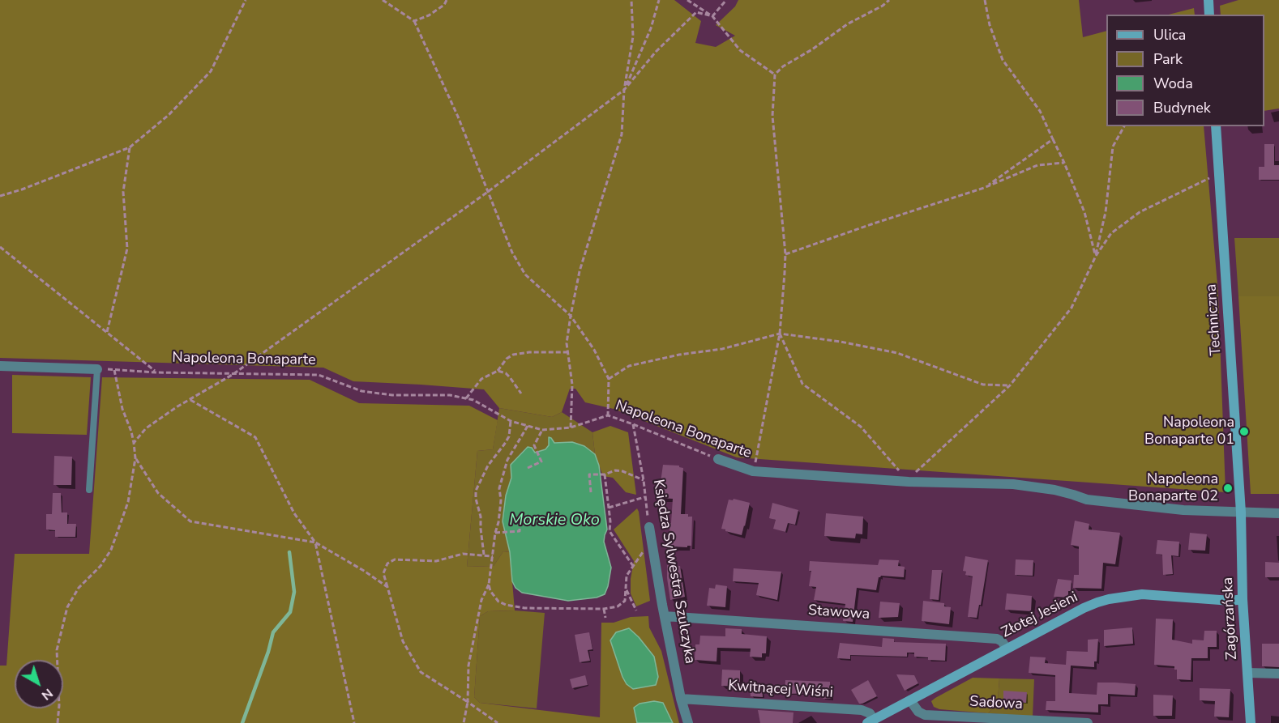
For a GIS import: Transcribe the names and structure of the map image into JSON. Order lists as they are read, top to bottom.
{
  "streets": {
    "street": [
      "Techniczna",
      "Napoleona Bonaparte",
      "Księdza Sylwestra Szulczyka",
      "Stawowa",
      "Złotej Jesieni",
      "Zagórzańska",
      "Kwitnącej Wiśni",
      "Sadowa"
    ]
  },
  "crossings": [
    ["Techniczna", "Napoleona Bonaparte"],
    ["Techniczna", "Zagórzańska"],
    ["Napoleona Bonaparte", "Księdza Sylwestra Szulczyka"],
    ["Napoleona Bonaparte", "Zagórzańska"],
    ["Księdza Sylwestra Szulczyka", "Stawowa"],
    ["Księdza Sylwestra Szulczyka", "Kwitnącej Wiśni"],
    ["Stawowa", "Złotej Jesieni"],
    ["Złotej Jesieni", "Zagórzańska"],
    ["Złotej Jesieni", "Kwitnącej Wiśni"],
    ["Złotej Jesieni", "Sadowa"]
  ],
  "water": ["Morskie Oko"],
  "places": ["Napoleona Bonaparte 01", "Napoleona Bonaparte 02"],
  "legend": [
    "Ulica",
    "Park",
    "Woda",
    "Budynek"
  ],
  "north": "bottom right"
}
